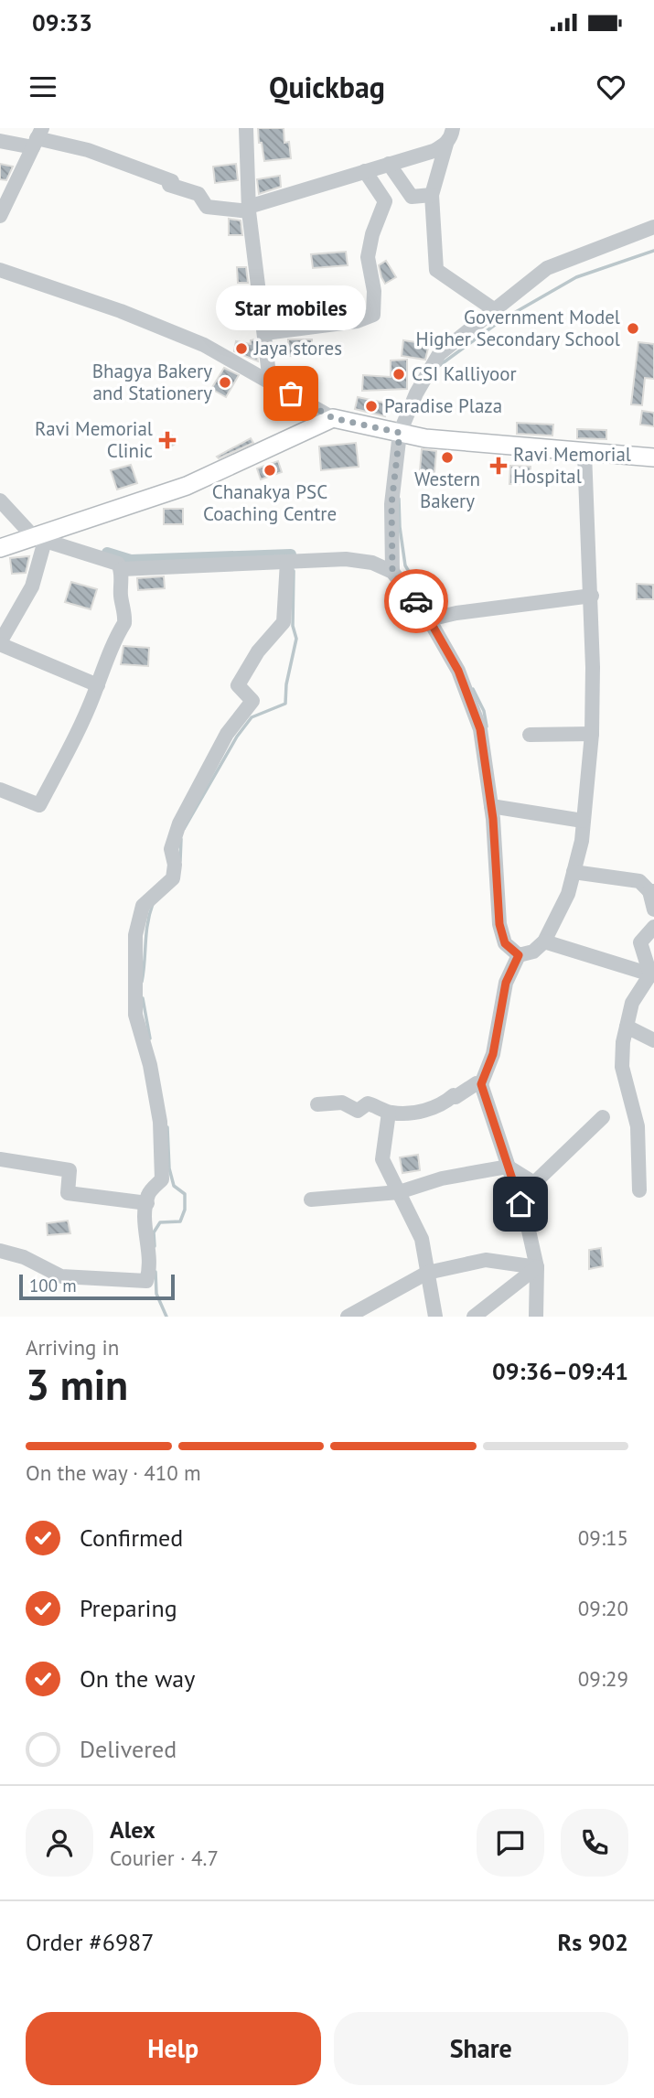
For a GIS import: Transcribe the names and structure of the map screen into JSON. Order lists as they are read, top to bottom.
{
  "places": {
    "other": [
      "Government Model Higher Secondary School",
      "Jaya stores",
      "CSI Kalliyoor",
      "Bhagya Bakery and Stationery",
      "Star mobiles",
      "Paradise Plaza",
      "Western Bakery",
      "Chanakya PSC Coaching Centre"
    ],
    "health": ["Ravi Memorial Clinic", "Ravi Memorial Hospital"]
  },
  "scale_bar": "100 m",
  "page": {
    "status": "09:33",
    "header": "Quickbag",
    "bubble": "Star mobiles",
    "scale": "100 m",
    "heading": ["3 min", "Arriving in", "09:36–09:41"],
    "panel": [
      "Alex",
      "Courier · 4.7",
      "Order #6987",
      "Rs 902"
    ],
    "bar": "On the way · 410 m",
    "list": [
      ["Confirmed", "09:15"],
      ["Preparing", "09:20"],
      ["On the way", "09:29"],
      "Delivered"
    ],
    "buttons": ["Help", "Share"]
  }
}
